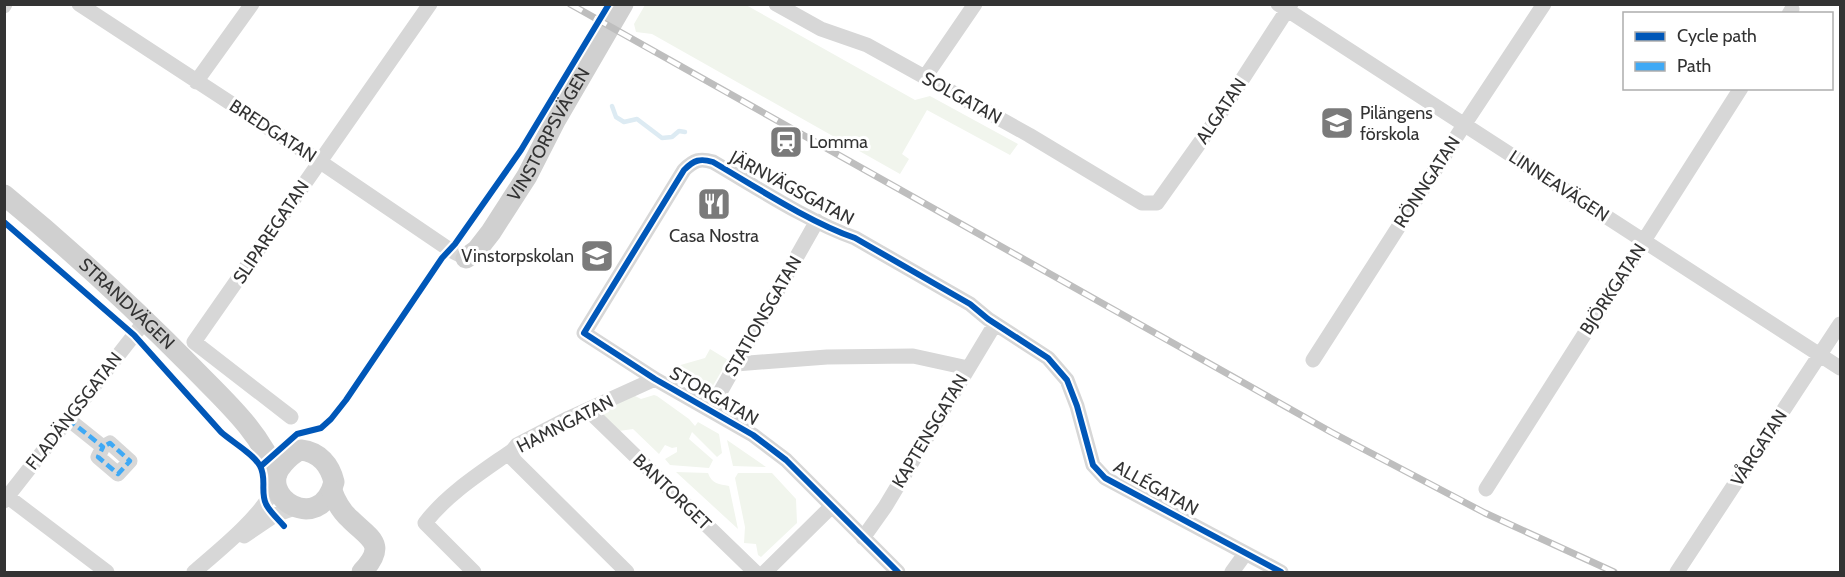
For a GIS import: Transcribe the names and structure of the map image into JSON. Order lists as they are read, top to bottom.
{
  "streets": {
    "street": [
      "SOLGATAN",
      "ALGATAN",
      "BREDGATAN",
      "VINSTORPSVÄGEN",
      "RÖNNGATAN",
      "LINNEAVÄGEN",
      "JÄRNVÄGSGATAN",
      "SLIPAREGATAN",
      "BJÖRKGATAN",
      "STRANDVÄGEN",
      "STATIONSGATAN",
      "STORGATAN",
      "FLADÄNGSGATAN",
      "HAMNGATAN",
      "KAPTENSGATAN",
      "VÅRGATAN",
      "ALLÉGATAN",
      "BANTORGET"
    ]
  },
  "crossings": [
    ["SOLGATAN", "ALGATAN"],
    ["ALGATAN", "LINNEAVÄGEN"],
    ["BREDGATAN", "VINSTORPSVÄGEN"],
    ["BREDGATAN", "SLIPAREGATAN"],
    ["RÖNNGATAN", "LINNEAVÄGEN"],
    ["LINNEAVÄGEN", "BJÖRKGATAN"],
    ["LINNEAVÄGEN", "VÅRGATAN"],
    ["JÄRNVÄGSGATAN", "STATIONSGATAN"],
    ["JÄRNVÄGSGATAN", "STORGATAN"],
    ["JÄRNVÄGSGATAN", "KAPTENSGATAN"],
    ["JÄRNVÄGSGATAN", "ALLÉGATAN"],
    ["SLIPAREGATAN", "STRANDVÄGEN"],
    ["STRANDVÄGEN", "FLADÄNGSGATAN"],
    ["STATIONSGATAN", "STORGATAN"],
    ["STORGATAN", "HAMNGATAN"],
    ["STORGATAN", "KAPTENSGATAN"],
    ["HAMNGATAN", "BANTORGET"]
  ],
  "places": {
    "school or university": ["Pilängens förskola", "Vinstorpskolan"],
    "station": ["Lomma"],
    "restaurant": ["Casa Nostra"]
  },
  "legend": ["Cycle path", "Path"]
}
